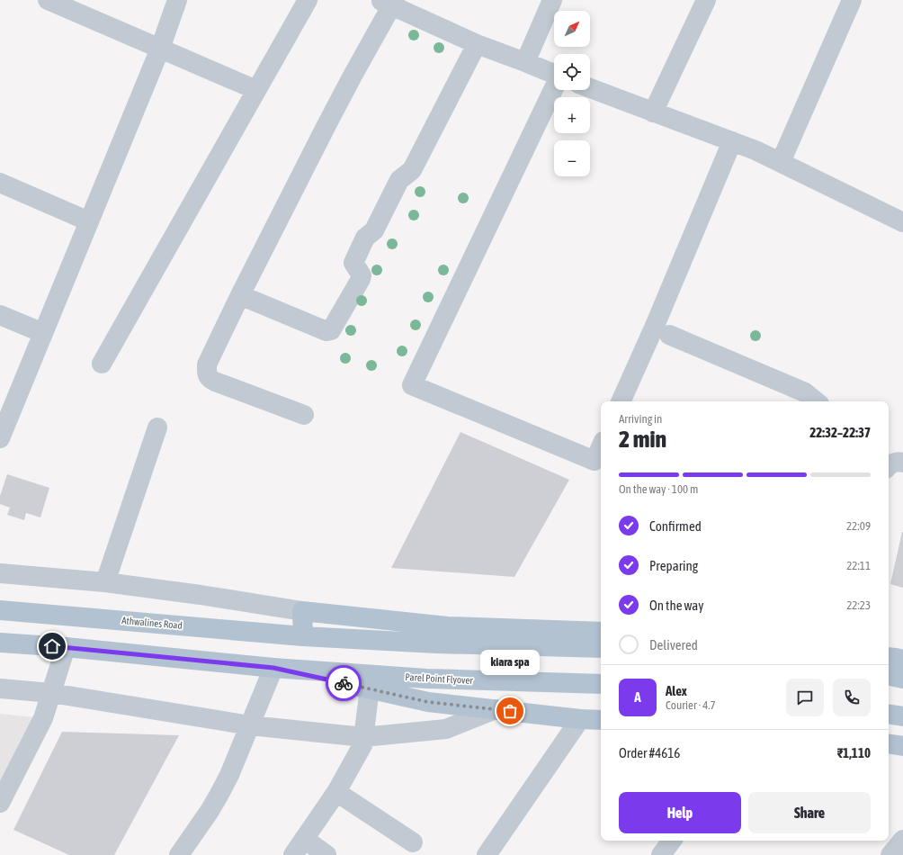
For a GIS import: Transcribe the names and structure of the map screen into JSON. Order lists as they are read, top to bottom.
{
  "streets": {
    "main road": ["Athwalines Road", "Parel Point Flyover"]
  },
  "places": ["kiara spa"],
  "north": "top right",
  "page": {
    "map_buttons": ["+", "−"],
    "heading": ["2 min", "Arriving in", "22:32–22:37"],
    "panel": [
      "Alex",
      "Courier · 4.7",
      "Order #4616",
      "₹1,110"
    ],
    "bar": "On the way · 100 m",
    "list": [
      ["Confirmed", "22:09"],
      ["Preparing", "22:11"],
      ["On the way", "22:23"],
      "Delivered"
    ],
    "bubble": "kiara spa",
    "round": "A",
    "buttons": ["Help", "Share"]
  }
}
